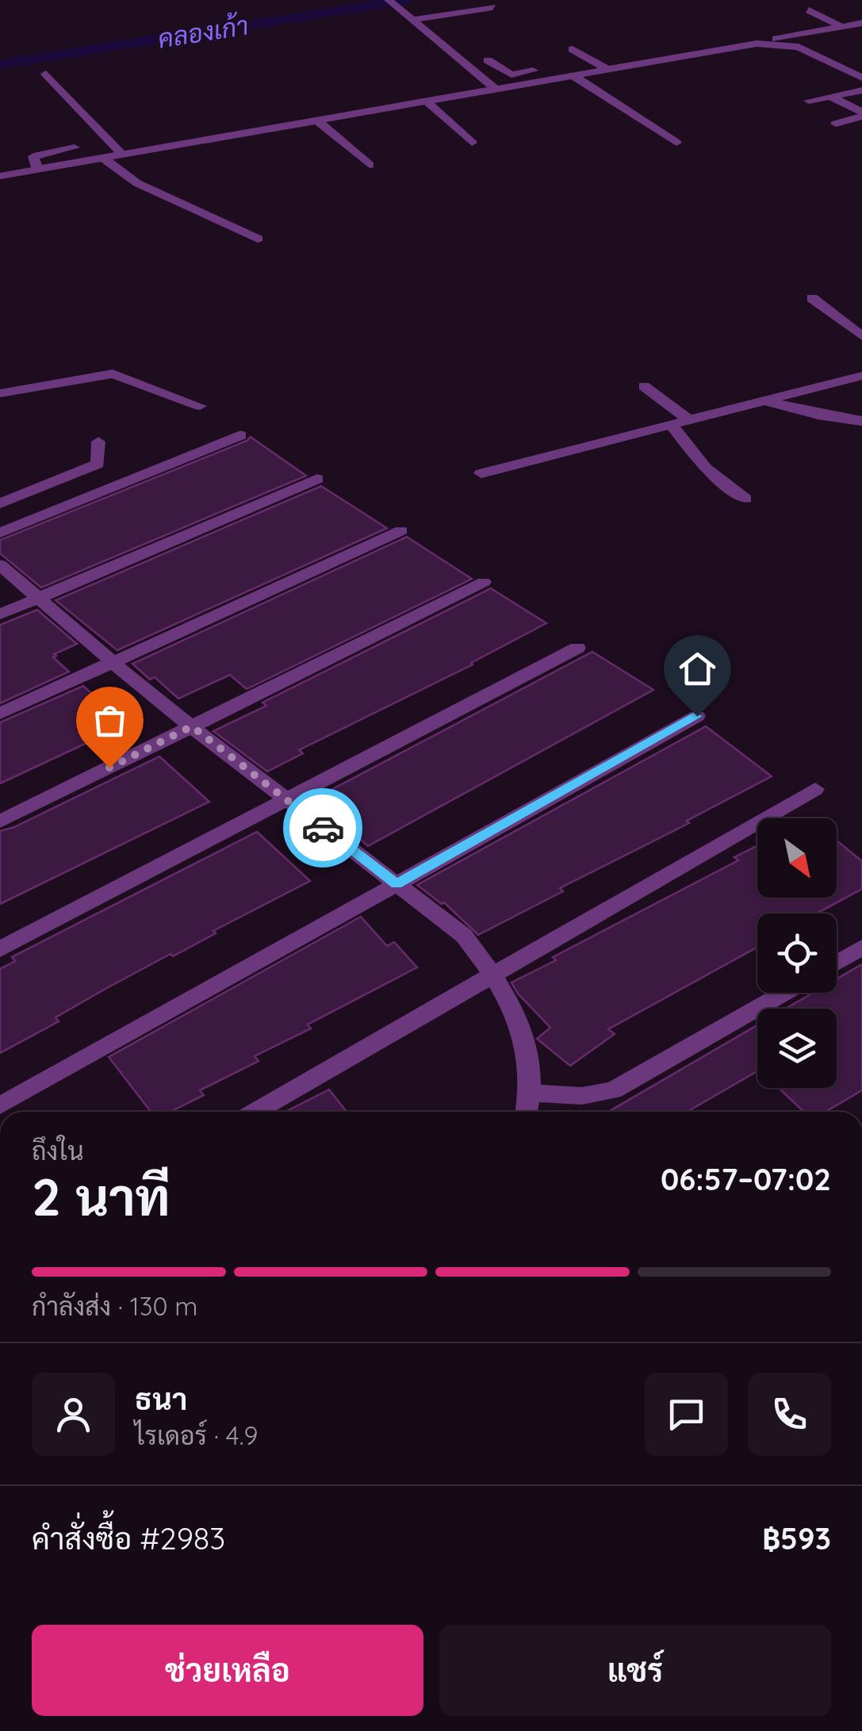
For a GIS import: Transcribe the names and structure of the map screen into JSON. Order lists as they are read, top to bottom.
{
  "water": ["คลองเก้า"],
  "north": "bottom right",
  "page": {
    "heading": ["2 นาที", "ถึงใน", "06:57–07:02"],
    "panel": [
      "ธนา",
      "ไรเดอร์ · 4.9",
      "คำสั่งซื้อ #2983",
      "฿593"
    ],
    "bar": "กำลังส่ง · 130 m",
    "buttons": ["ช่วยเหลือ", "แชร์"]
  }
}
